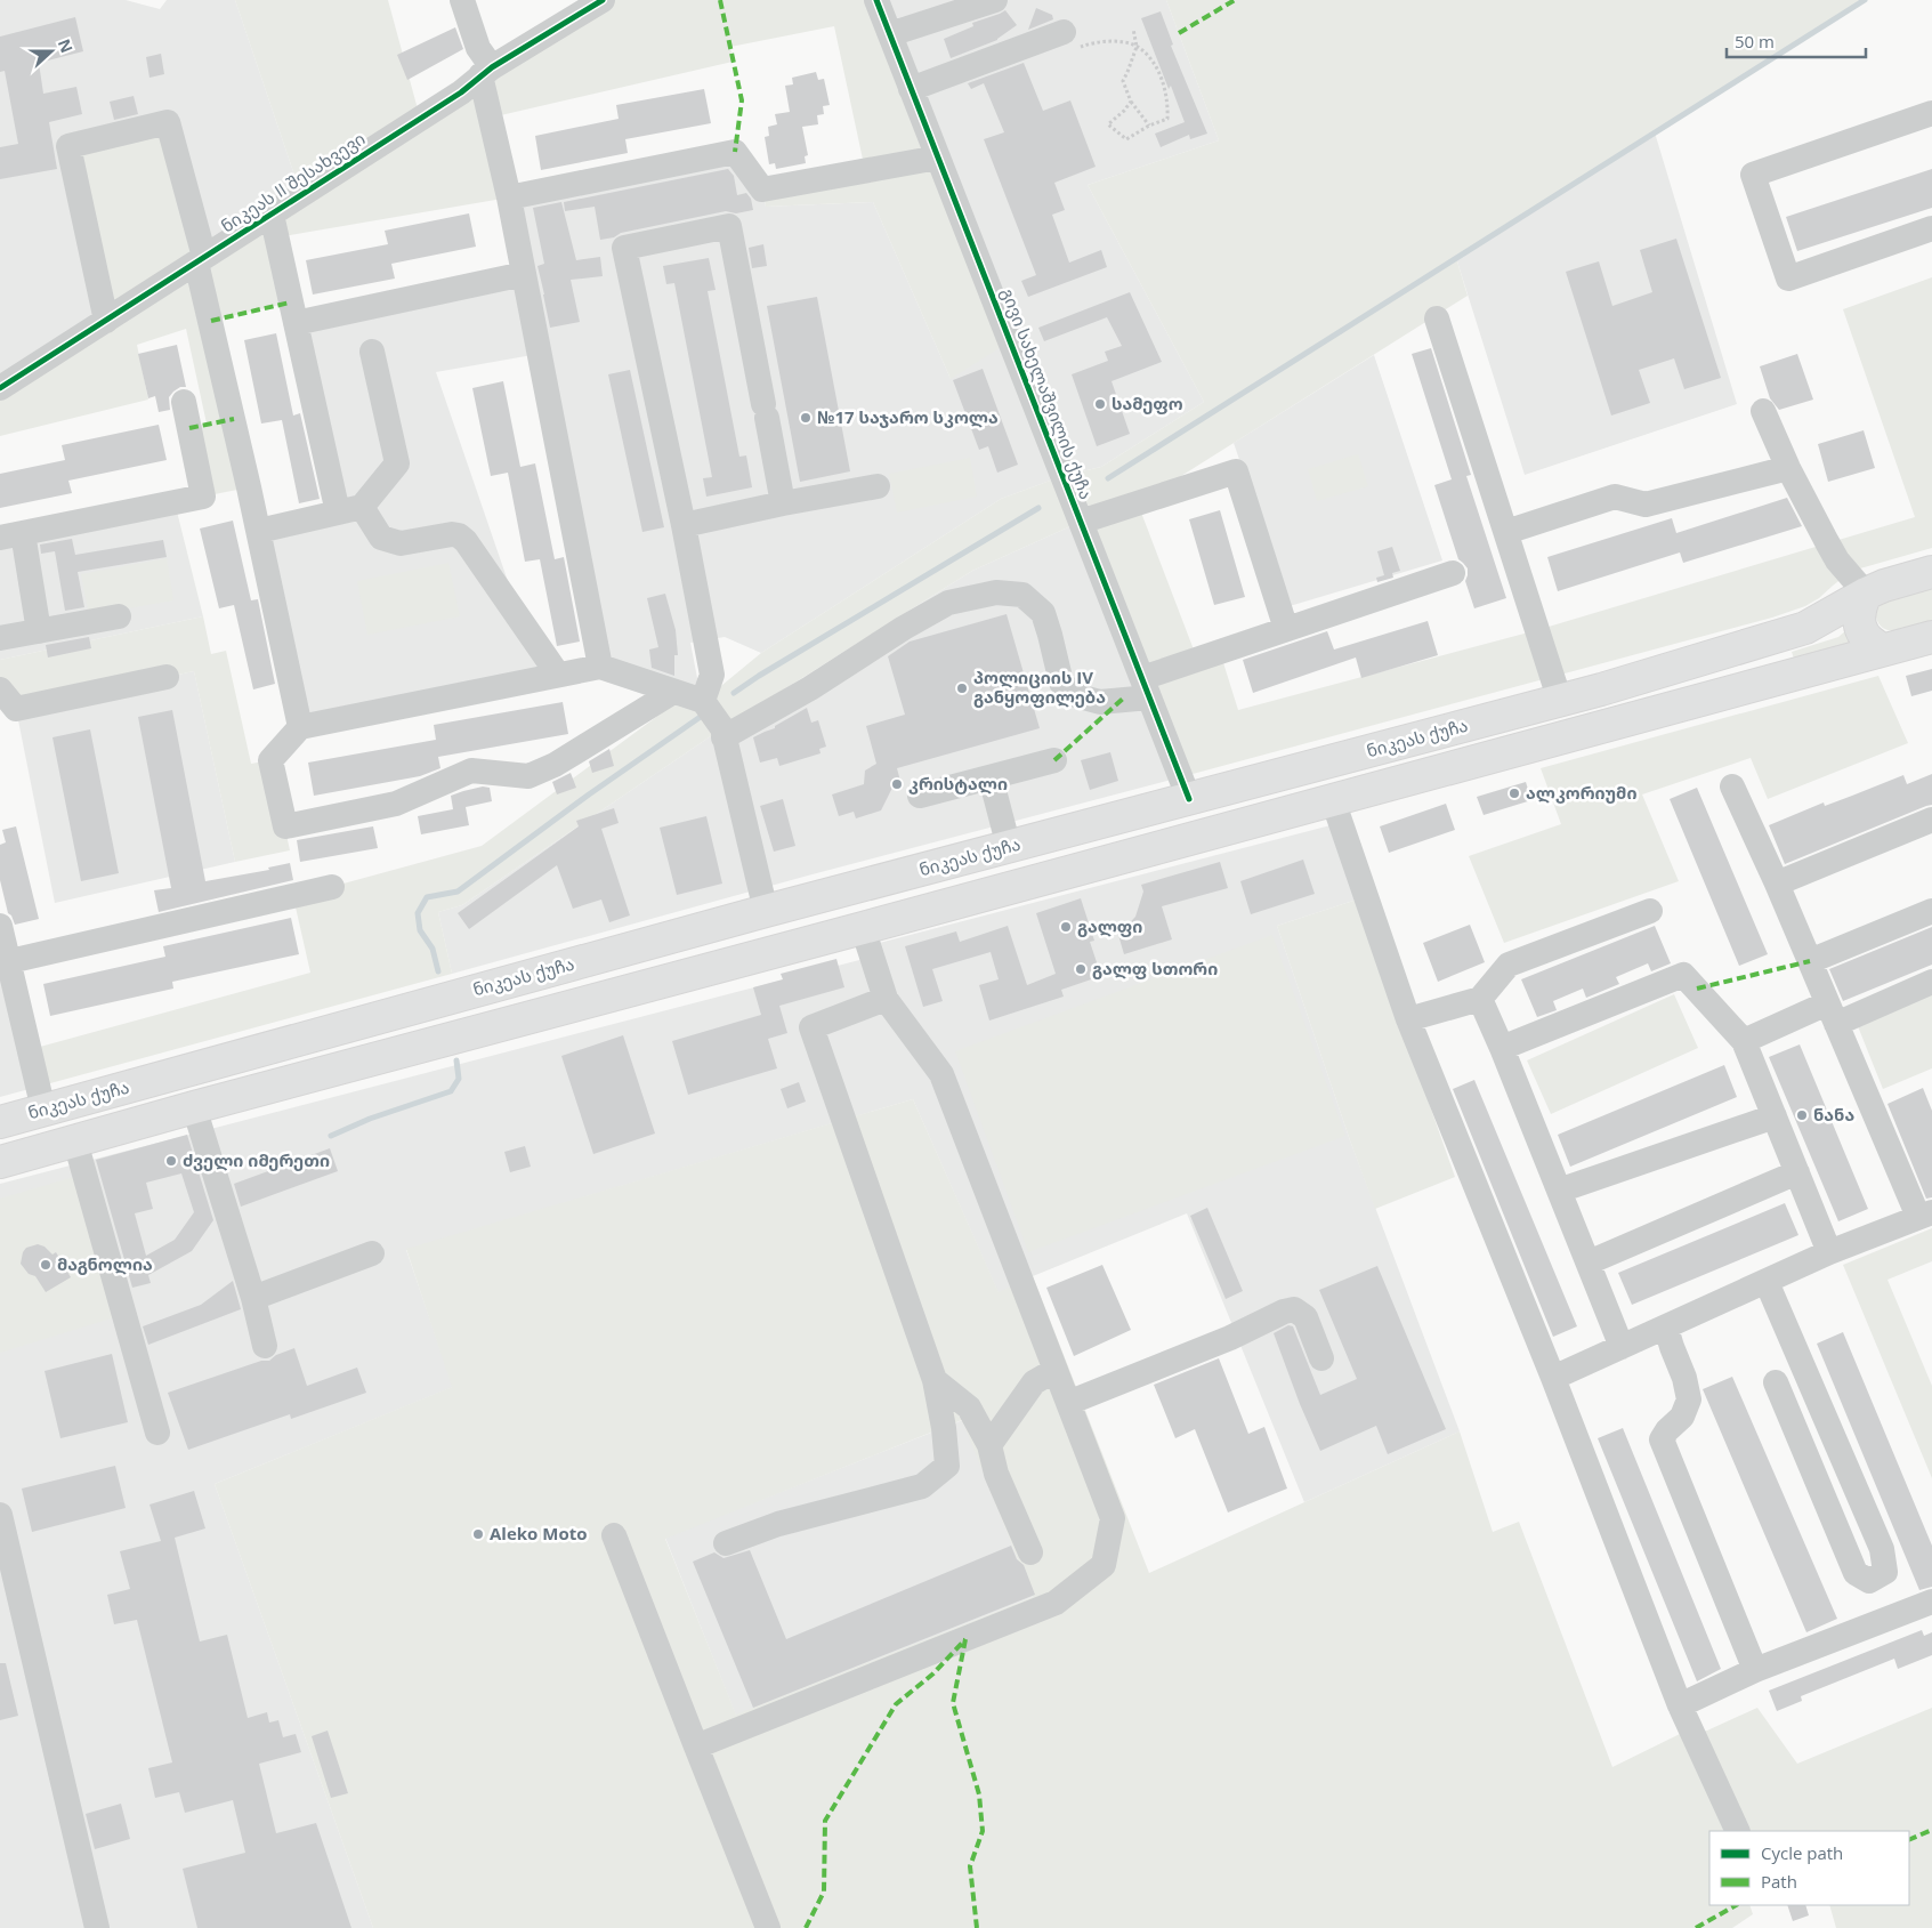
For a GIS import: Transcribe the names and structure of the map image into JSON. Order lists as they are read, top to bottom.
{
  "streets": {
    "main road": ["ნიკეას ქუჩა"],
    "street": ["ნიკეას II შესახვევი", "გივი სახელაშვილის ქუჩა"]
  },
  "crossings": [
    ["გივი სახელაშვილის ქუჩა", "ნიკეას ქუჩა"]
  ],
  "places": [
    "სამეფო",
    "№17 საჯარო სკოლა",
    "პოლიციის IV განყოფილება",
    "კრისტალი",
    "ალკორიუმი",
    "გალფი",
    "გალფ სთორი",
    "ნანა",
    "ძველი იმერეთი",
    "მაგნოლია",
    "Aleko Moto"
  ],
  "legend": ["Cycle path", "Path"],
  "scale_bar": "50 m",
  "north": "right"
}
